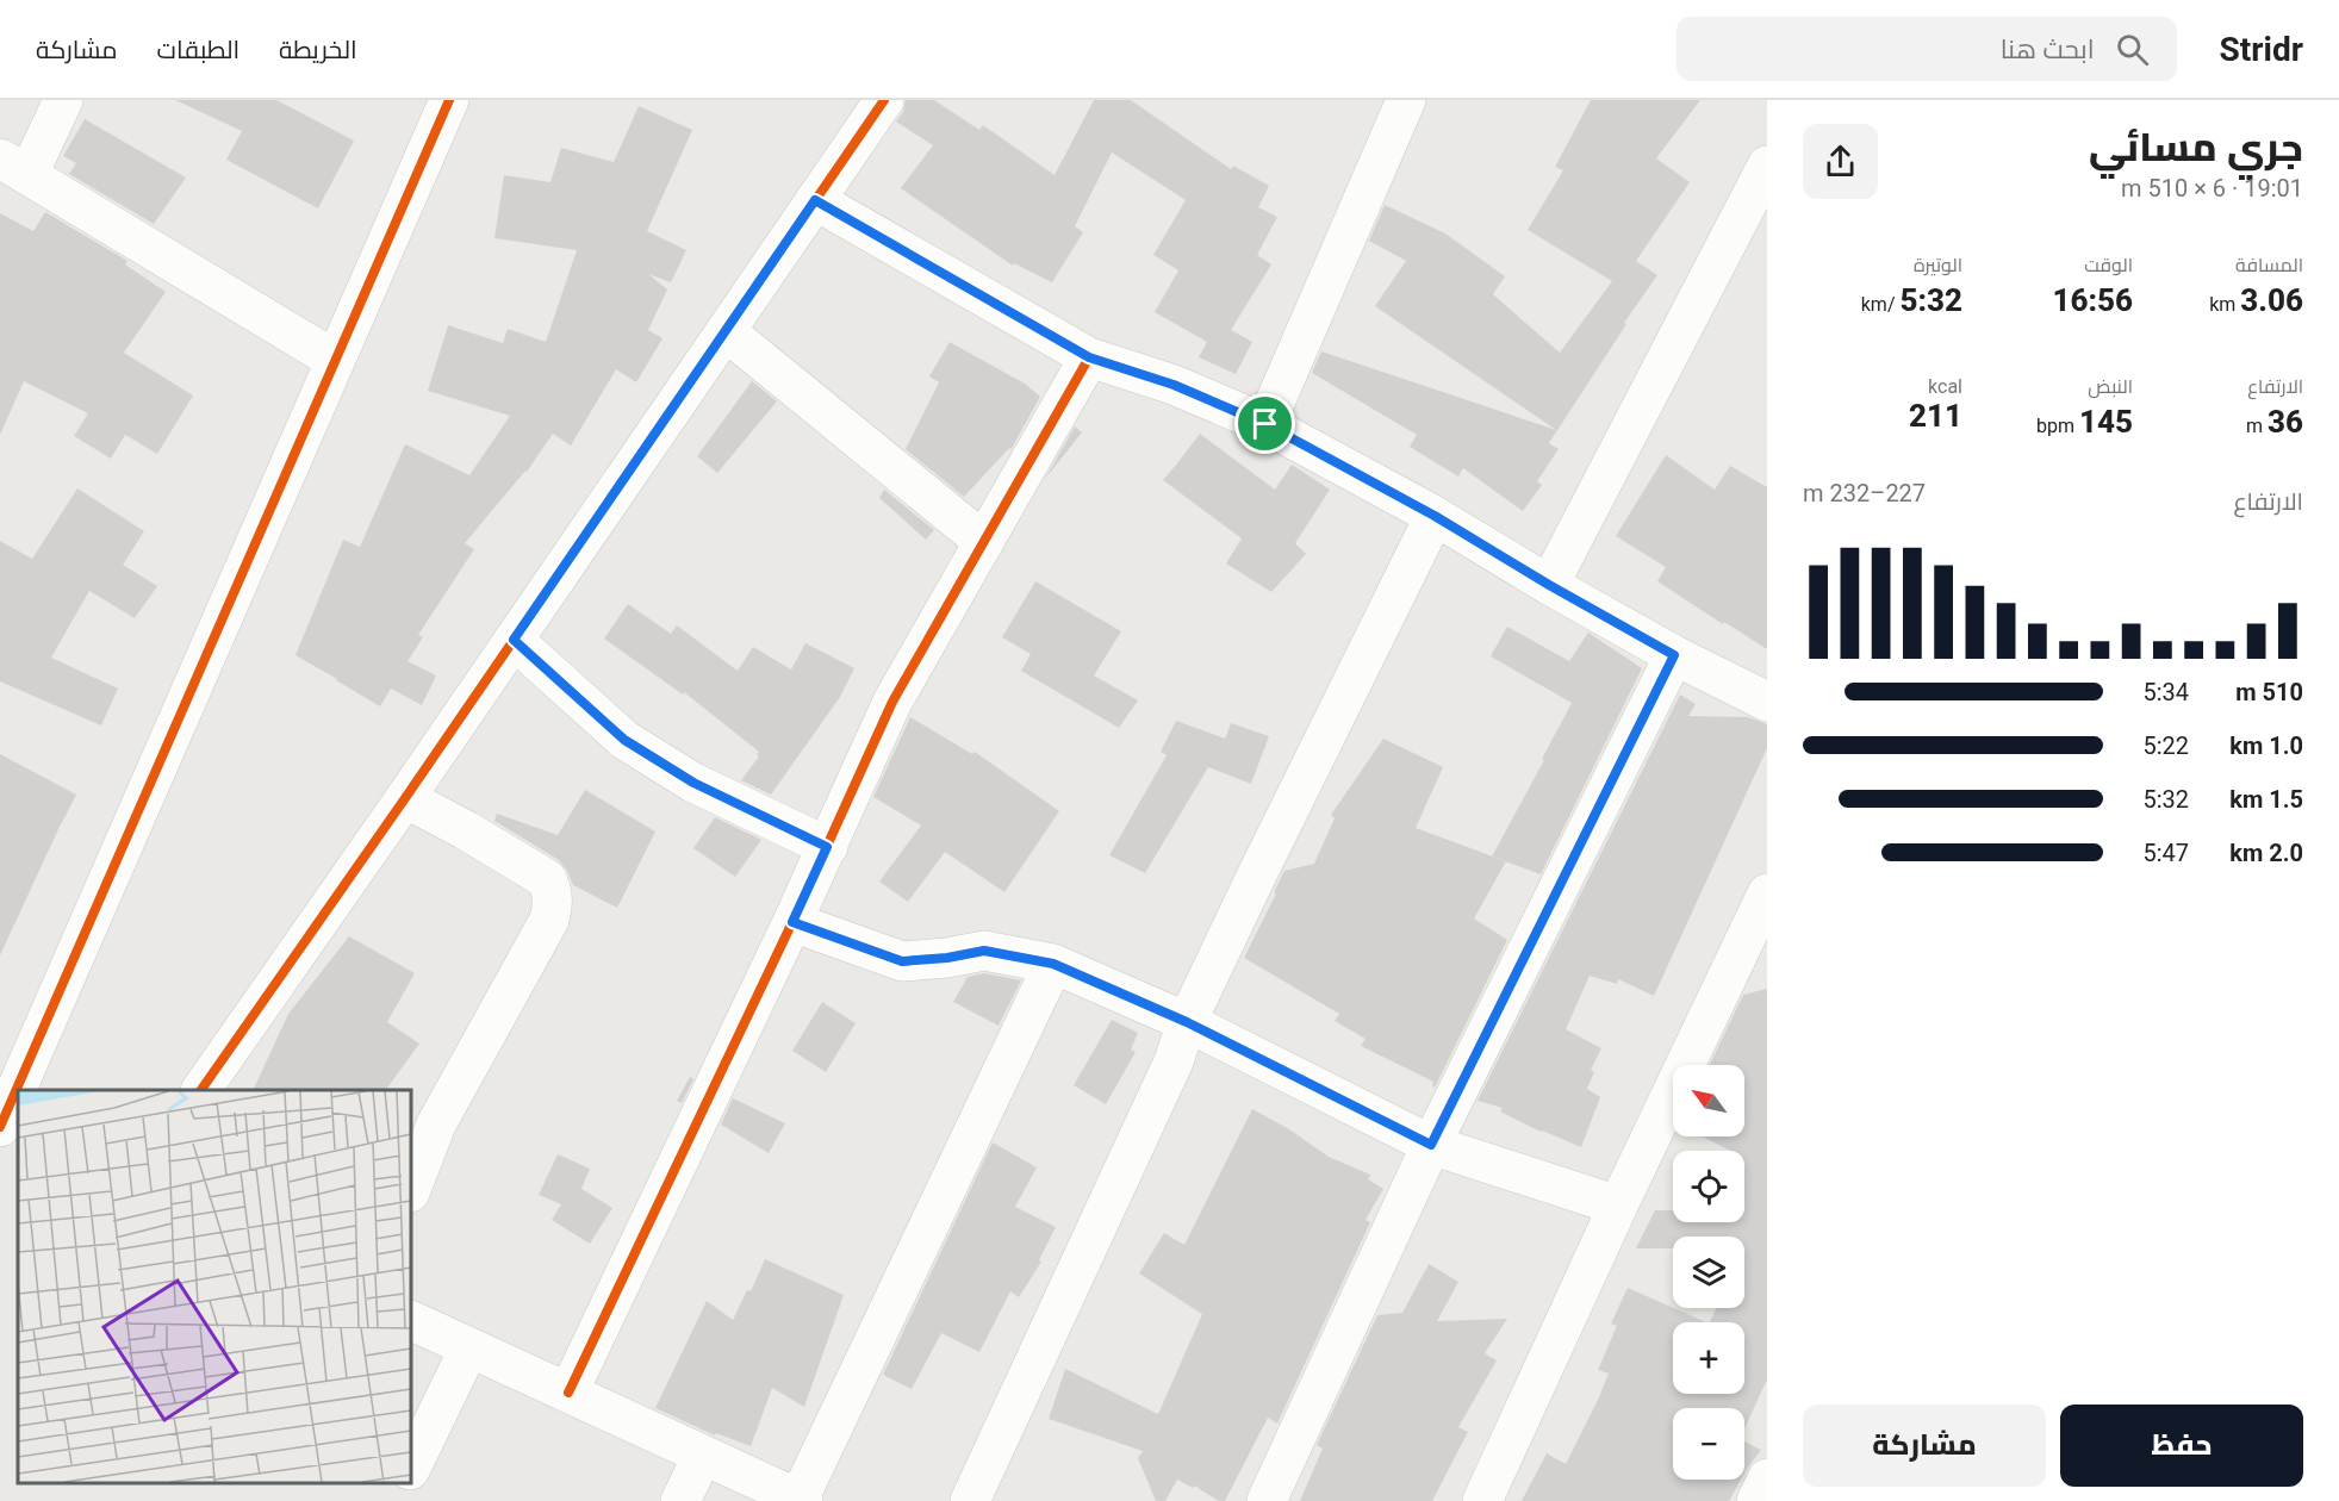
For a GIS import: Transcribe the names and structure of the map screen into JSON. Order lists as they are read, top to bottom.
{
  "north": "top left",
  "page": {
    "header": "Stridr",
    "search": "ابحث هنا",
    "nav": ["الخريطة", "الطبقات", "مشاركة"],
    "heading": ["جري مسائي", "19:01 · 6 × 510 m"],
    "stats": [
      ["المسافة", "3.06 km"],
      ["الوقت", "16:56"],
      ["الوتيرة", "5:32 /km"],
      ["الارتفاع", "36 m"],
      ["النبض", "145 bpm"],
      ["kcal", "211"]
    ],
    "chart": ["الارتفاع", "227–232 m"],
    "list": [
      {
        "name": "510 m",
        "note": "5:34"
      },
      {
        "name": "1.0 km",
        "note": "5:22"
      },
      {
        "name": "1.5 km",
        "note": "5:32"
      },
      {
        "name": "2.0 km",
        "note": "5:47"
      }
    ],
    "map_buttons": ["+", "−"],
    "buttons": ["حفظ", "مشاركة"]
  }
}
